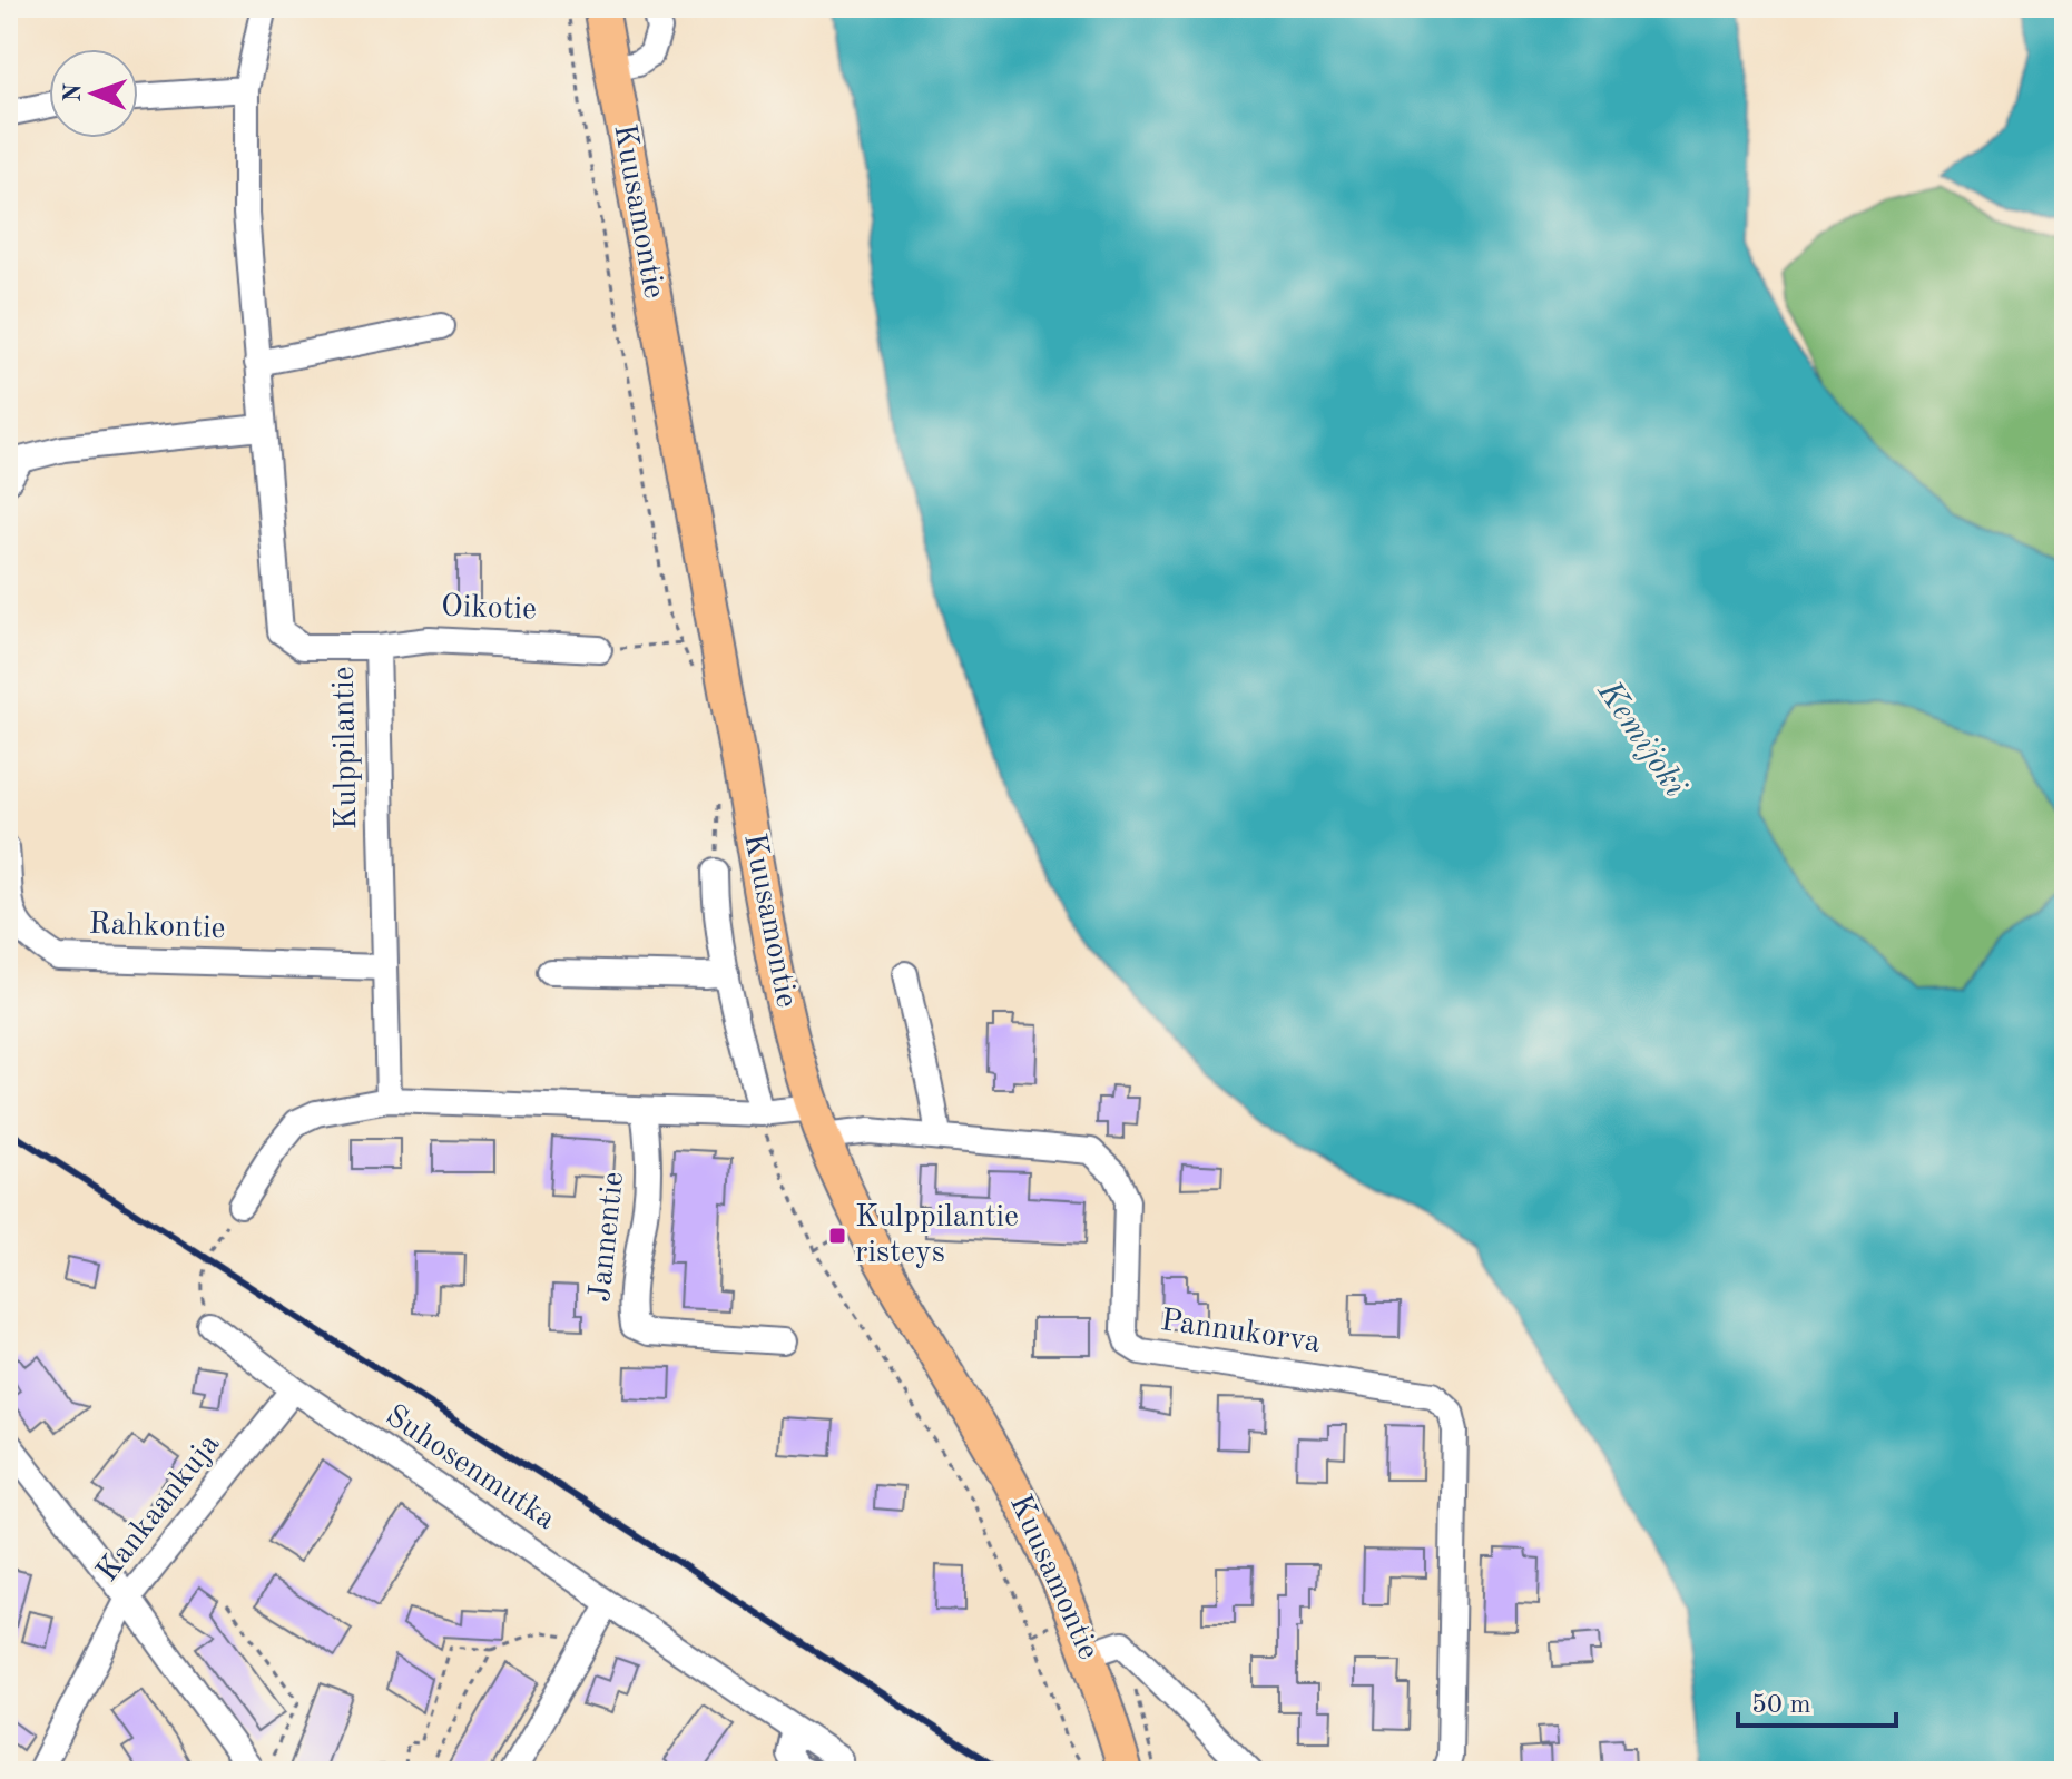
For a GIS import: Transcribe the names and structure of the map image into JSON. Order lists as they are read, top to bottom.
{
  "streets": {
    "main road": ["Kuusamontie"],
    "street": [
      "Oikotie",
      "Kulppilantie",
      "Rahkontie",
      "Jannentie",
      "Pannukorva",
      "Suhosenmutka",
      "Kankaankuja"
    ]
  },
  "crossings": [
    ["Kuusamontie", "Pannukorva"],
    ["Oikotie", "Kulppilantie"],
    ["Kulppilantie", "Rahkontie"],
    ["Suhosenmutka", "Kankaankuja"]
  ],
  "water": ["Kemijoki"],
  "places": {
    "transit": ["Kulppilantie risteys"]
  },
  "scale_bar": "50 m",
  "north": "left"
}
